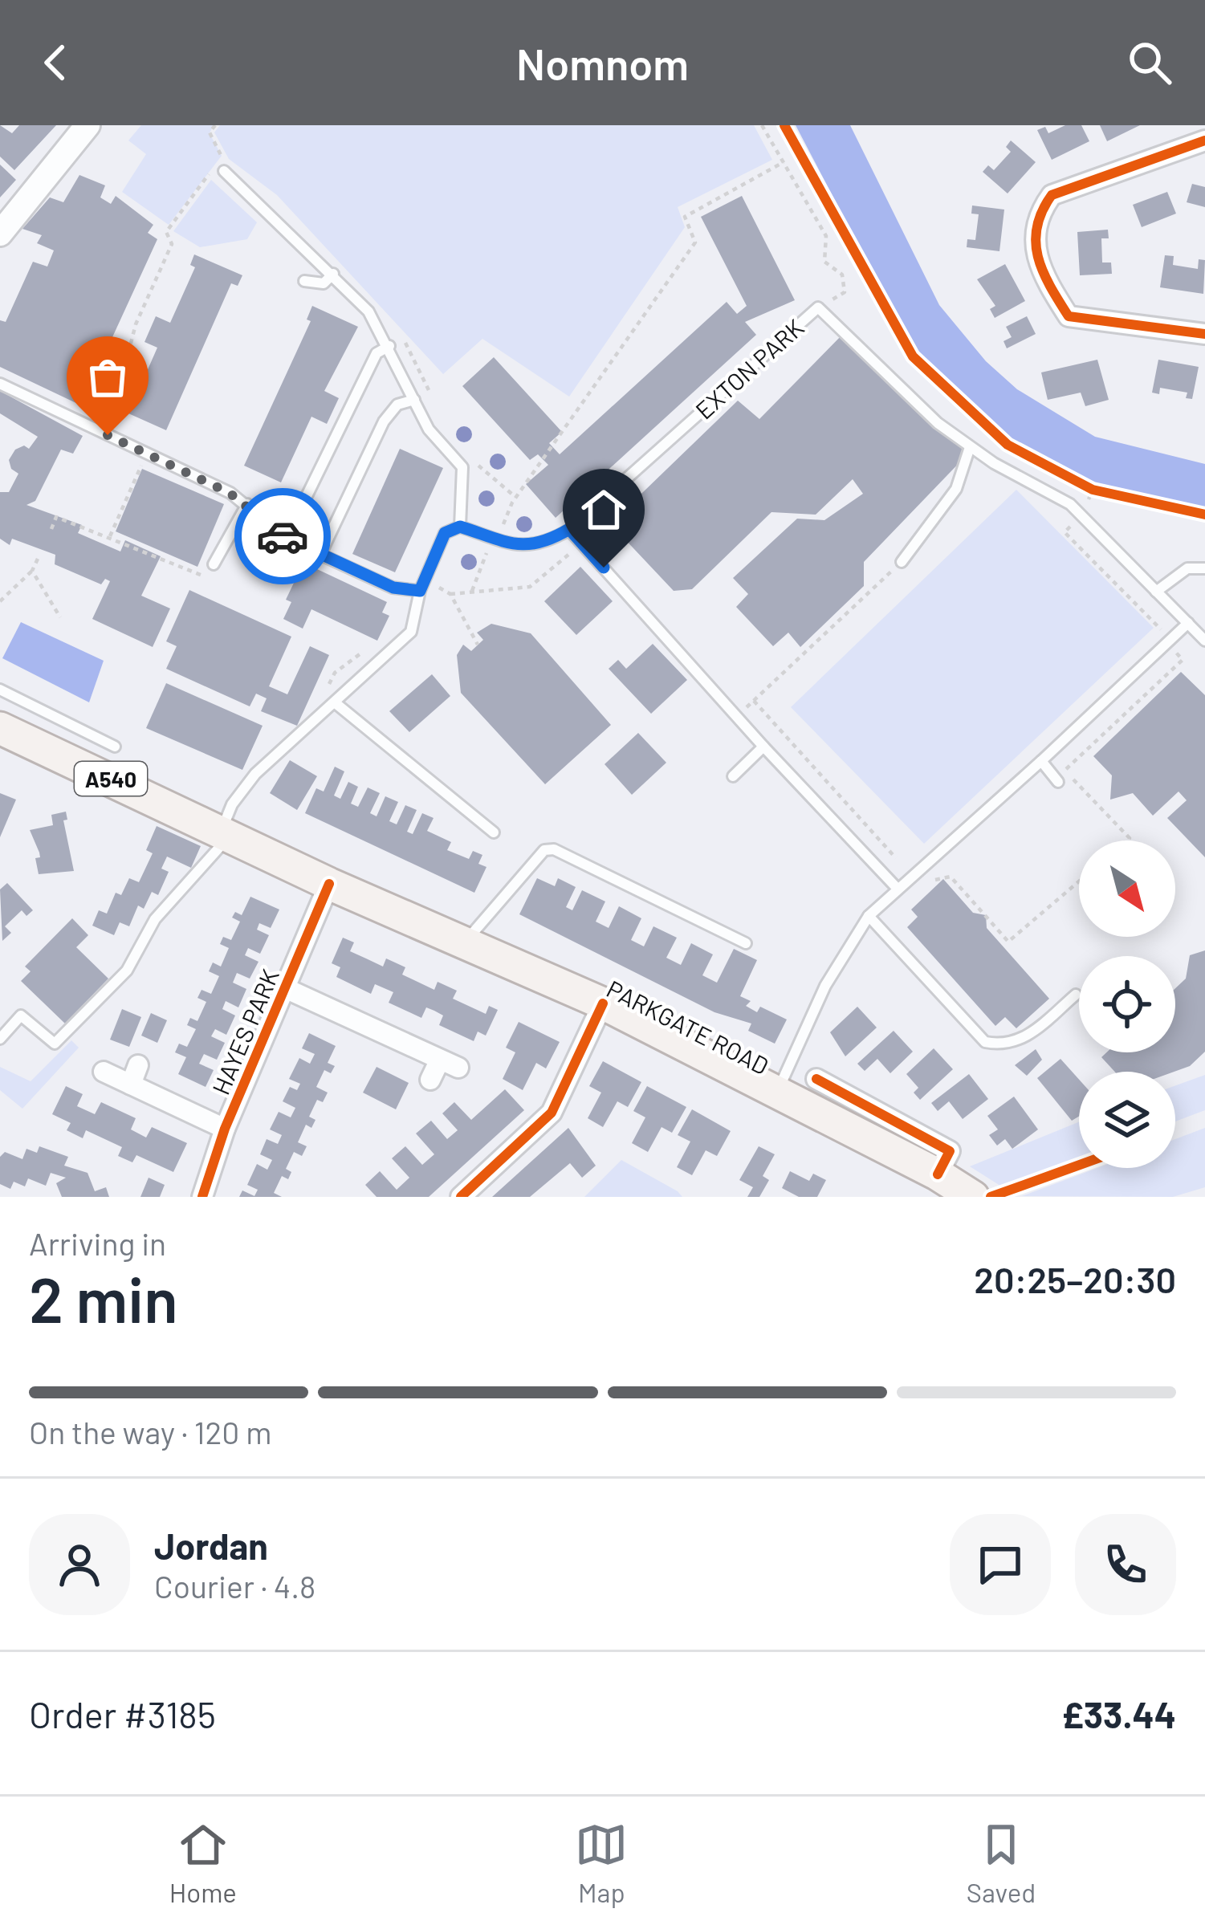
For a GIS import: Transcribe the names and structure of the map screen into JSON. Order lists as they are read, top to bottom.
{
  "streets": {
    "main road": ["A540", "PARKGATE ROAD"],
    "street": ["HAYES PARK"],
    "lane": ["EXTON PARK"]
  },
  "crossings": [
    ["PARKGATE ROAD", "HAYES PARK"]
  ],
  "north": "bottom right",
  "page": {
    "header": "Nomnom",
    "heading": ["2 min", "Arriving in", "20:25–20:30"],
    "panel": [
      "Jordan",
      "Courier · 4.8",
      "Order #3185",
      "£33.44"
    ],
    "bar": "On the way · 120 m",
    "tabs": ["Home", "Map", "Saved"]
  }
}
